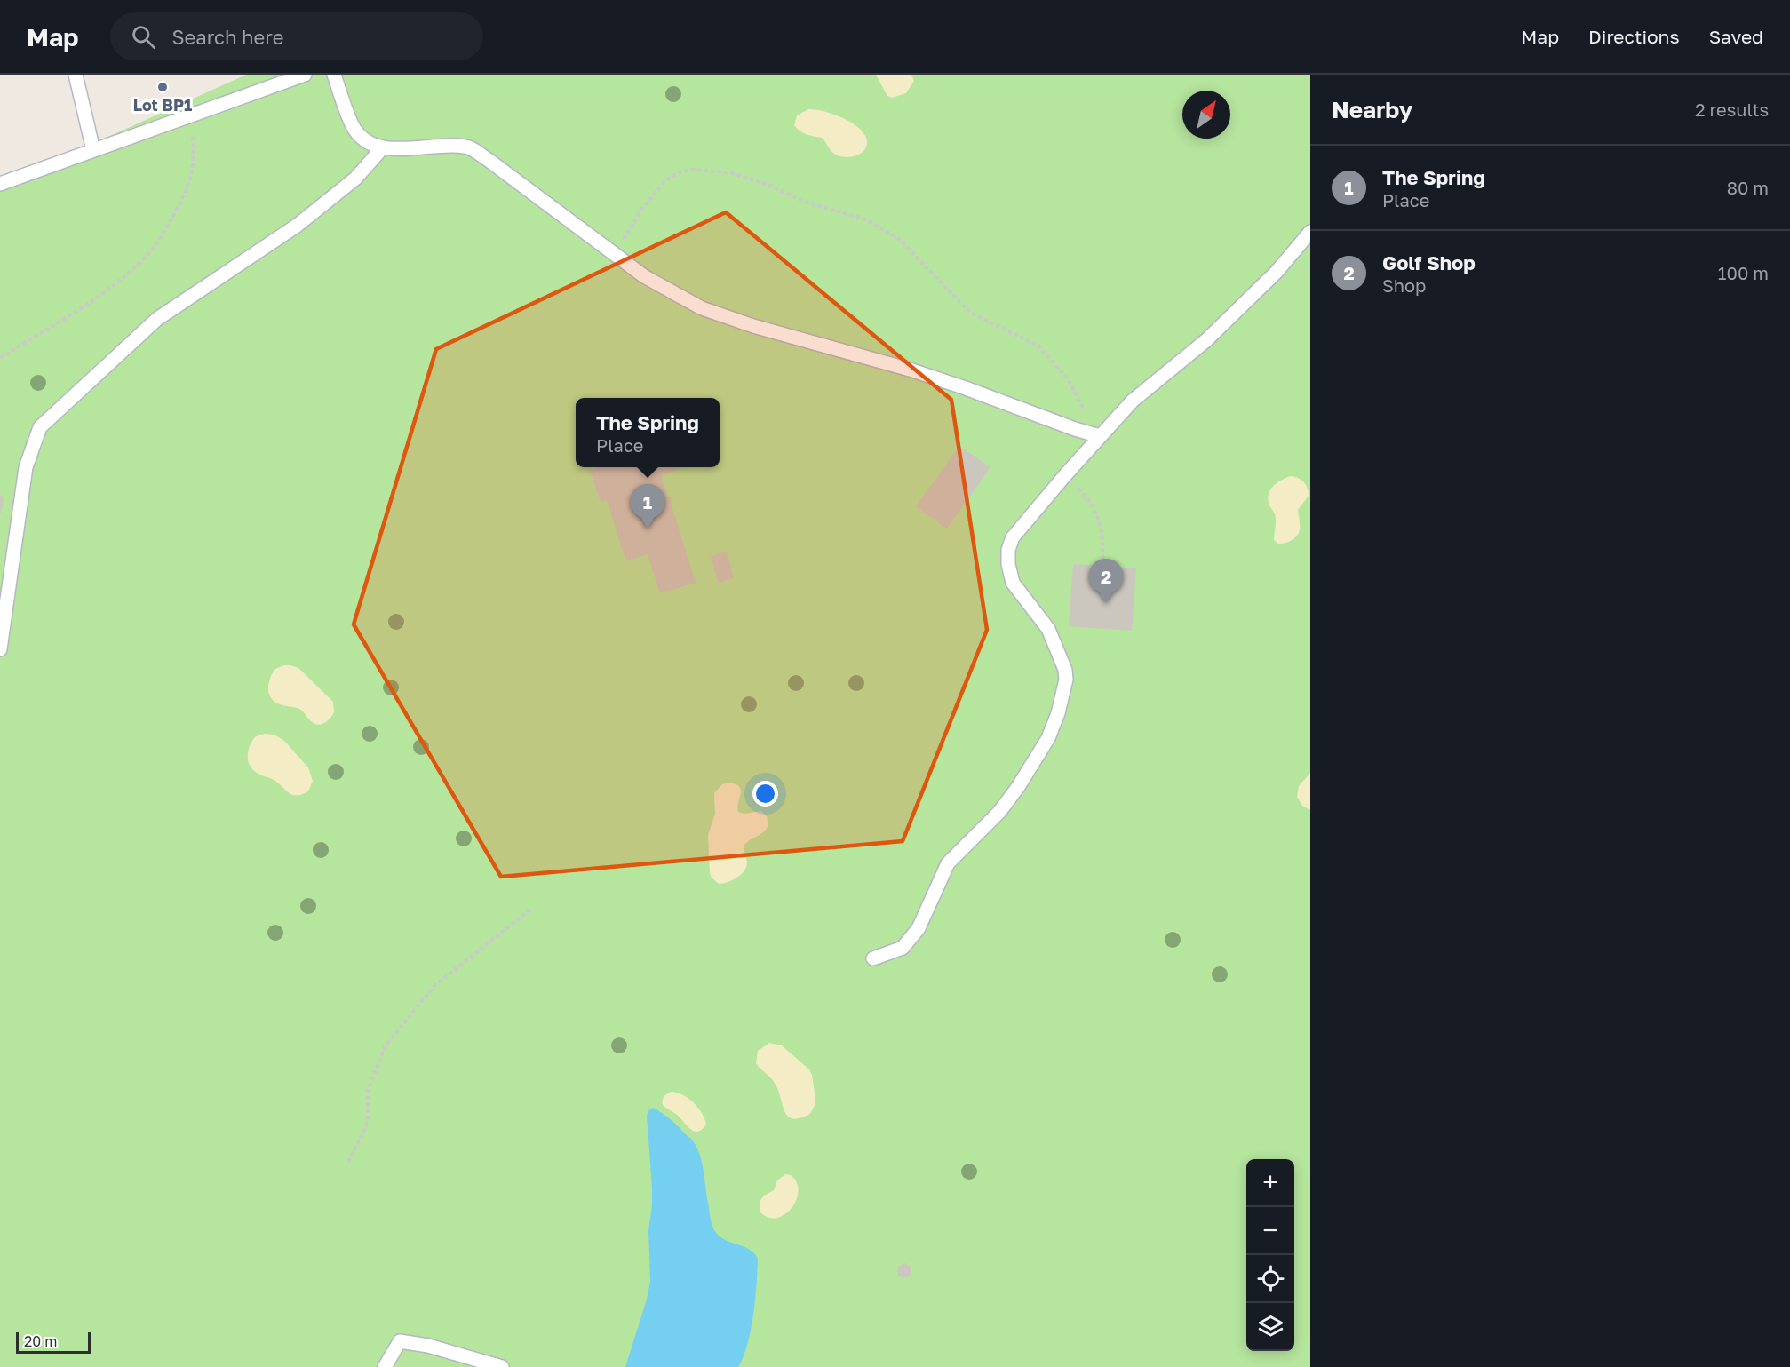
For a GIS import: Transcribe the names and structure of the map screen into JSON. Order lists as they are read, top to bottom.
{
  "places": ["Lot BP1"],
  "scale_bar": "20 m",
  "north": "top right",
  "page": {
    "header": "Map",
    "search": "Search here",
    "nav": ["Map", "Directions", "Saved"],
    "heading": ["Nearby", "2 results"],
    "list": [
      {
        "mark": "1",
        "name": "The Spring",
        "note": "Place",
        "value": "80 m"
      },
      {
        "mark": "2",
        "name": "Golf Shop",
        "note": "Shop",
        "value": "100 m"
      }
    ],
    "popup": ["The Spring", "Place"],
    "pins": ["1", "2"],
    "map_buttons": ["+", "−"],
    "scale": "20 m"
  }
}
